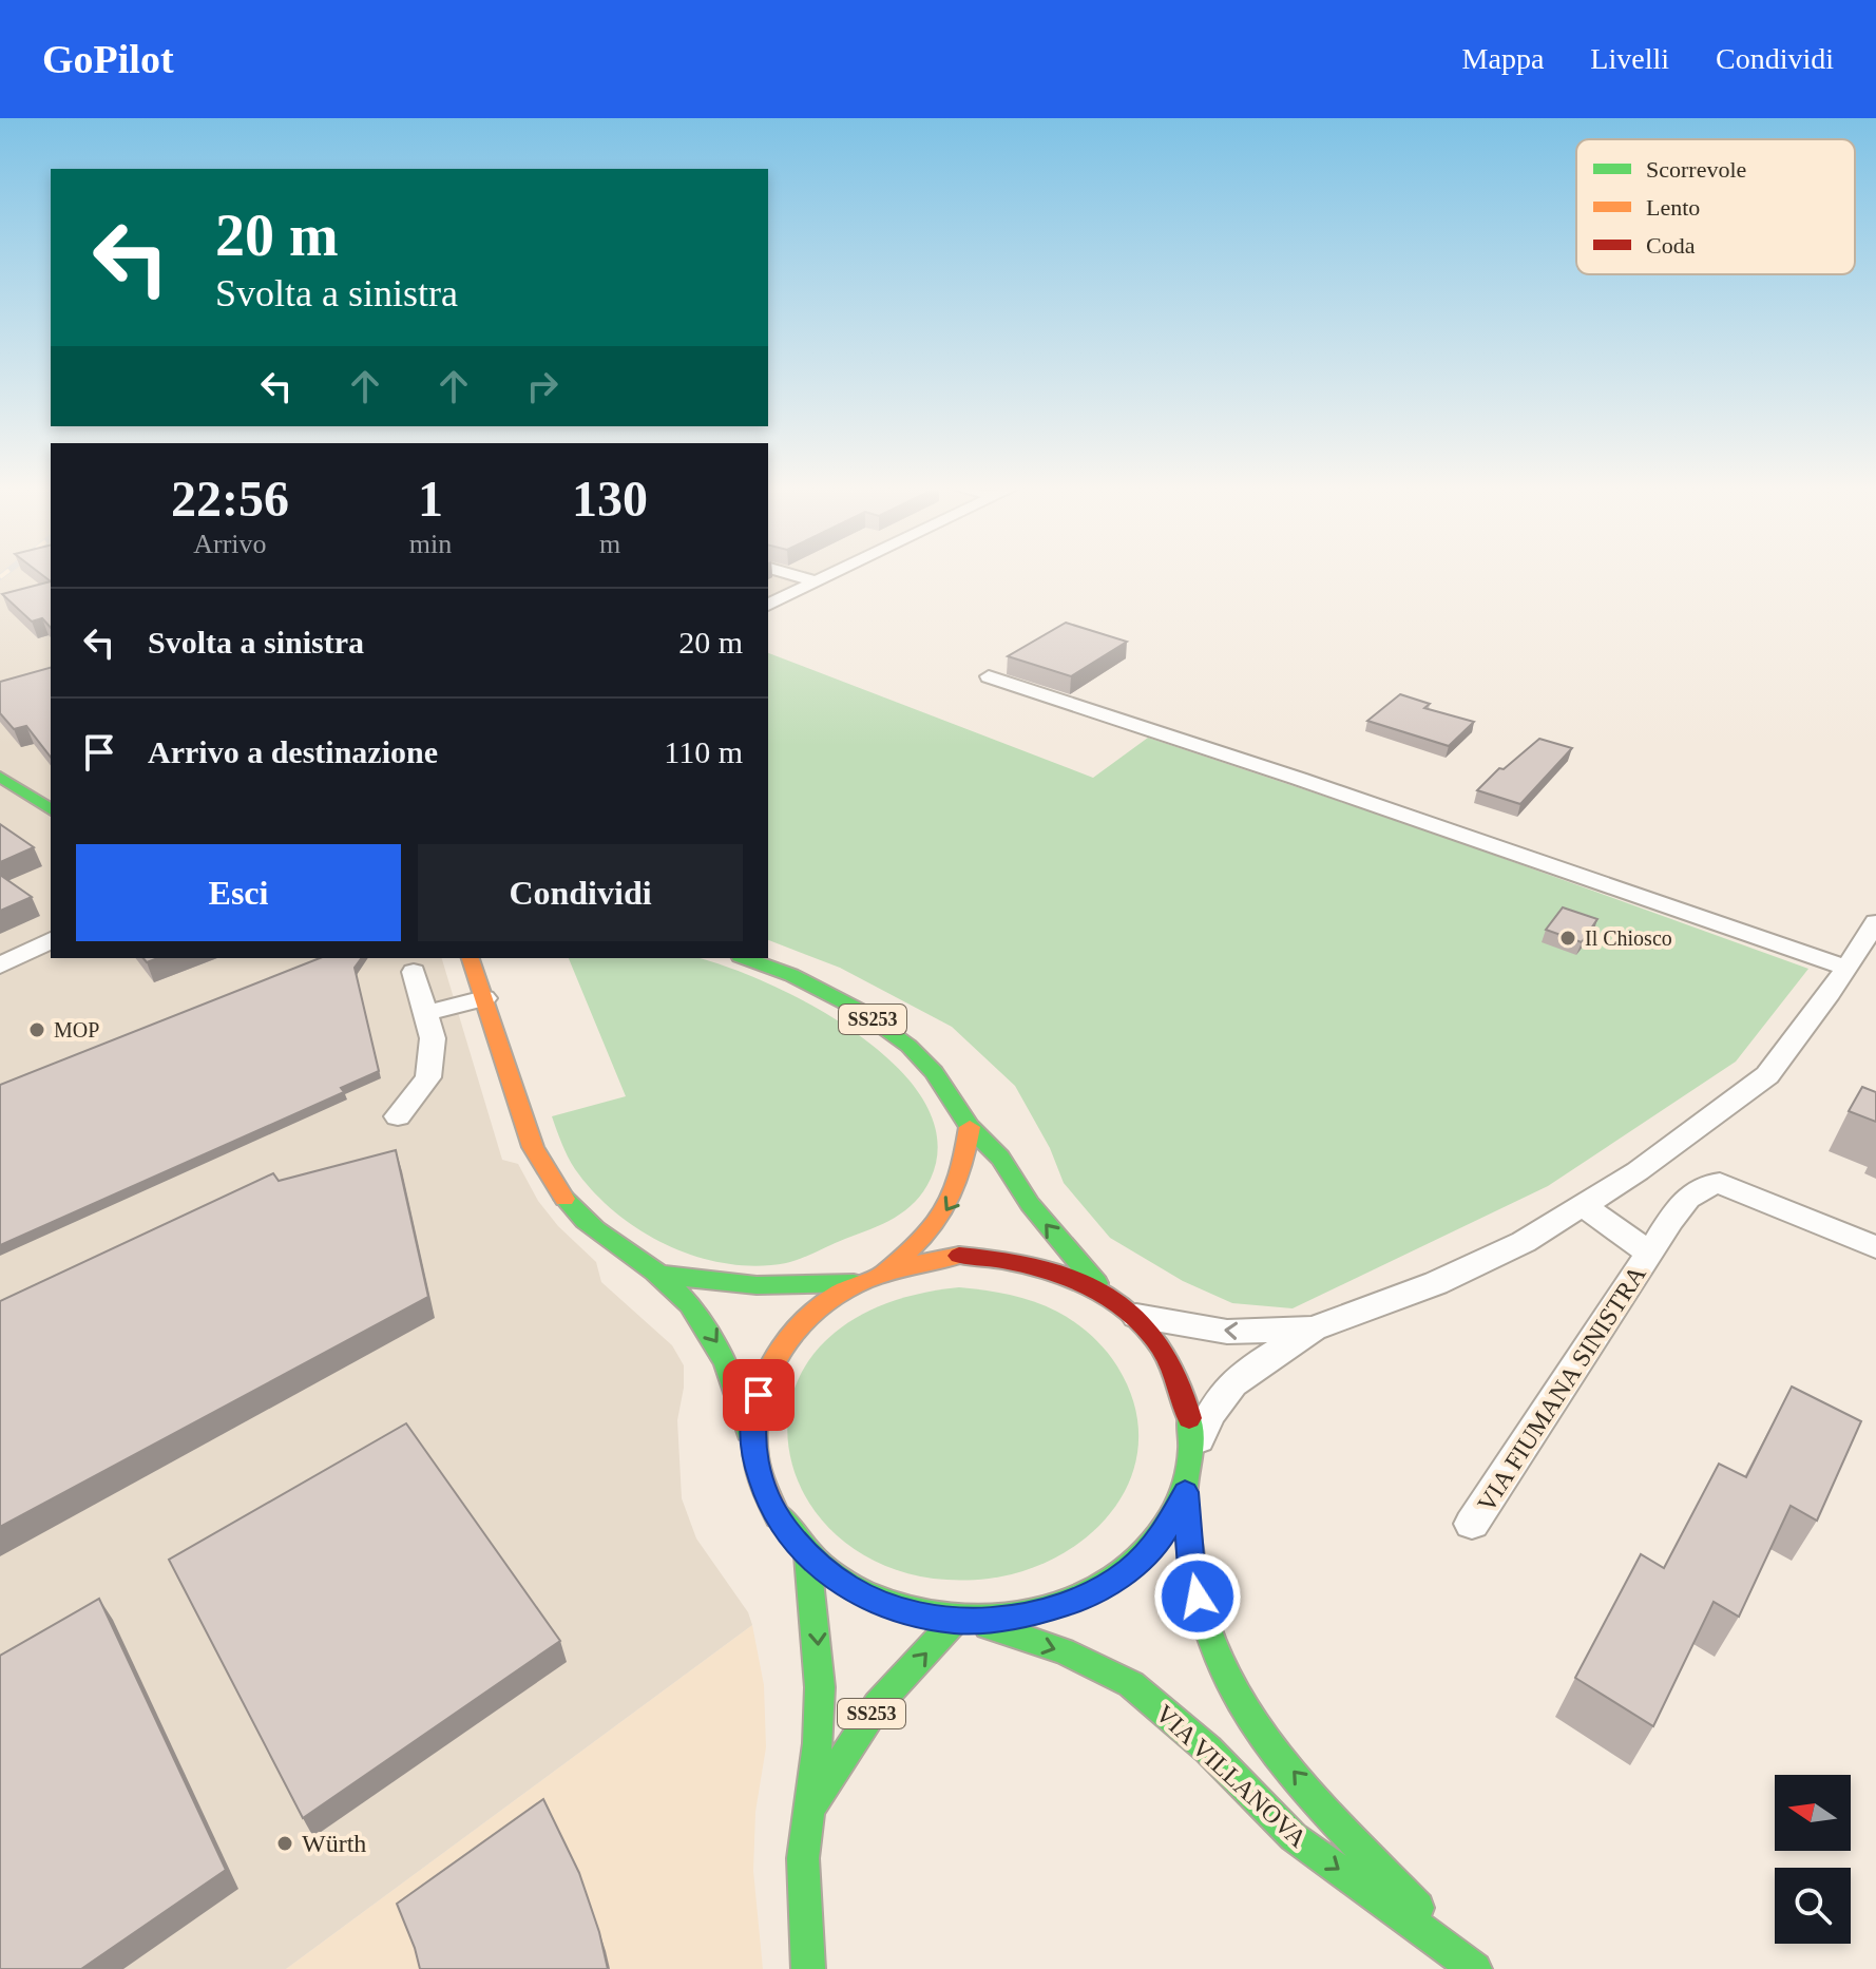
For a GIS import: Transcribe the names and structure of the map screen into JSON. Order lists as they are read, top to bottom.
{
  "streets": {
    "main road": ["SS253", "VIA VILLANOVA"],
    "street": ["VIA FIUMANA SINISTRA"]
  },
  "crossings": [
    ["SS253", "VIA VILLANOVA"]
  ],
  "places": ["Il Chiosco", "MOP", "Würth"],
  "legend": ["Scorrevole", "Lento", "Coda"],
  "north": "left",
  "page": {
    "header": "GoPilot",
    "nav": ["Mappa", "Livelli", "Condividi"],
    "turn": ["20 m", "Svolta a sinistra"],
    "eta": [
      "22:56",
      "Arrivo",
      "1",
      "min",
      "130",
      "m"
    ],
    "list": [
      {
        "name": "Svolta a sinistra",
        "value": "20 m"
      },
      {
        "name": "Arrivo a destinazione",
        "value": "110 m"
      }
    ],
    "buttons": ["Esci", "Condividi"]
  }
}
